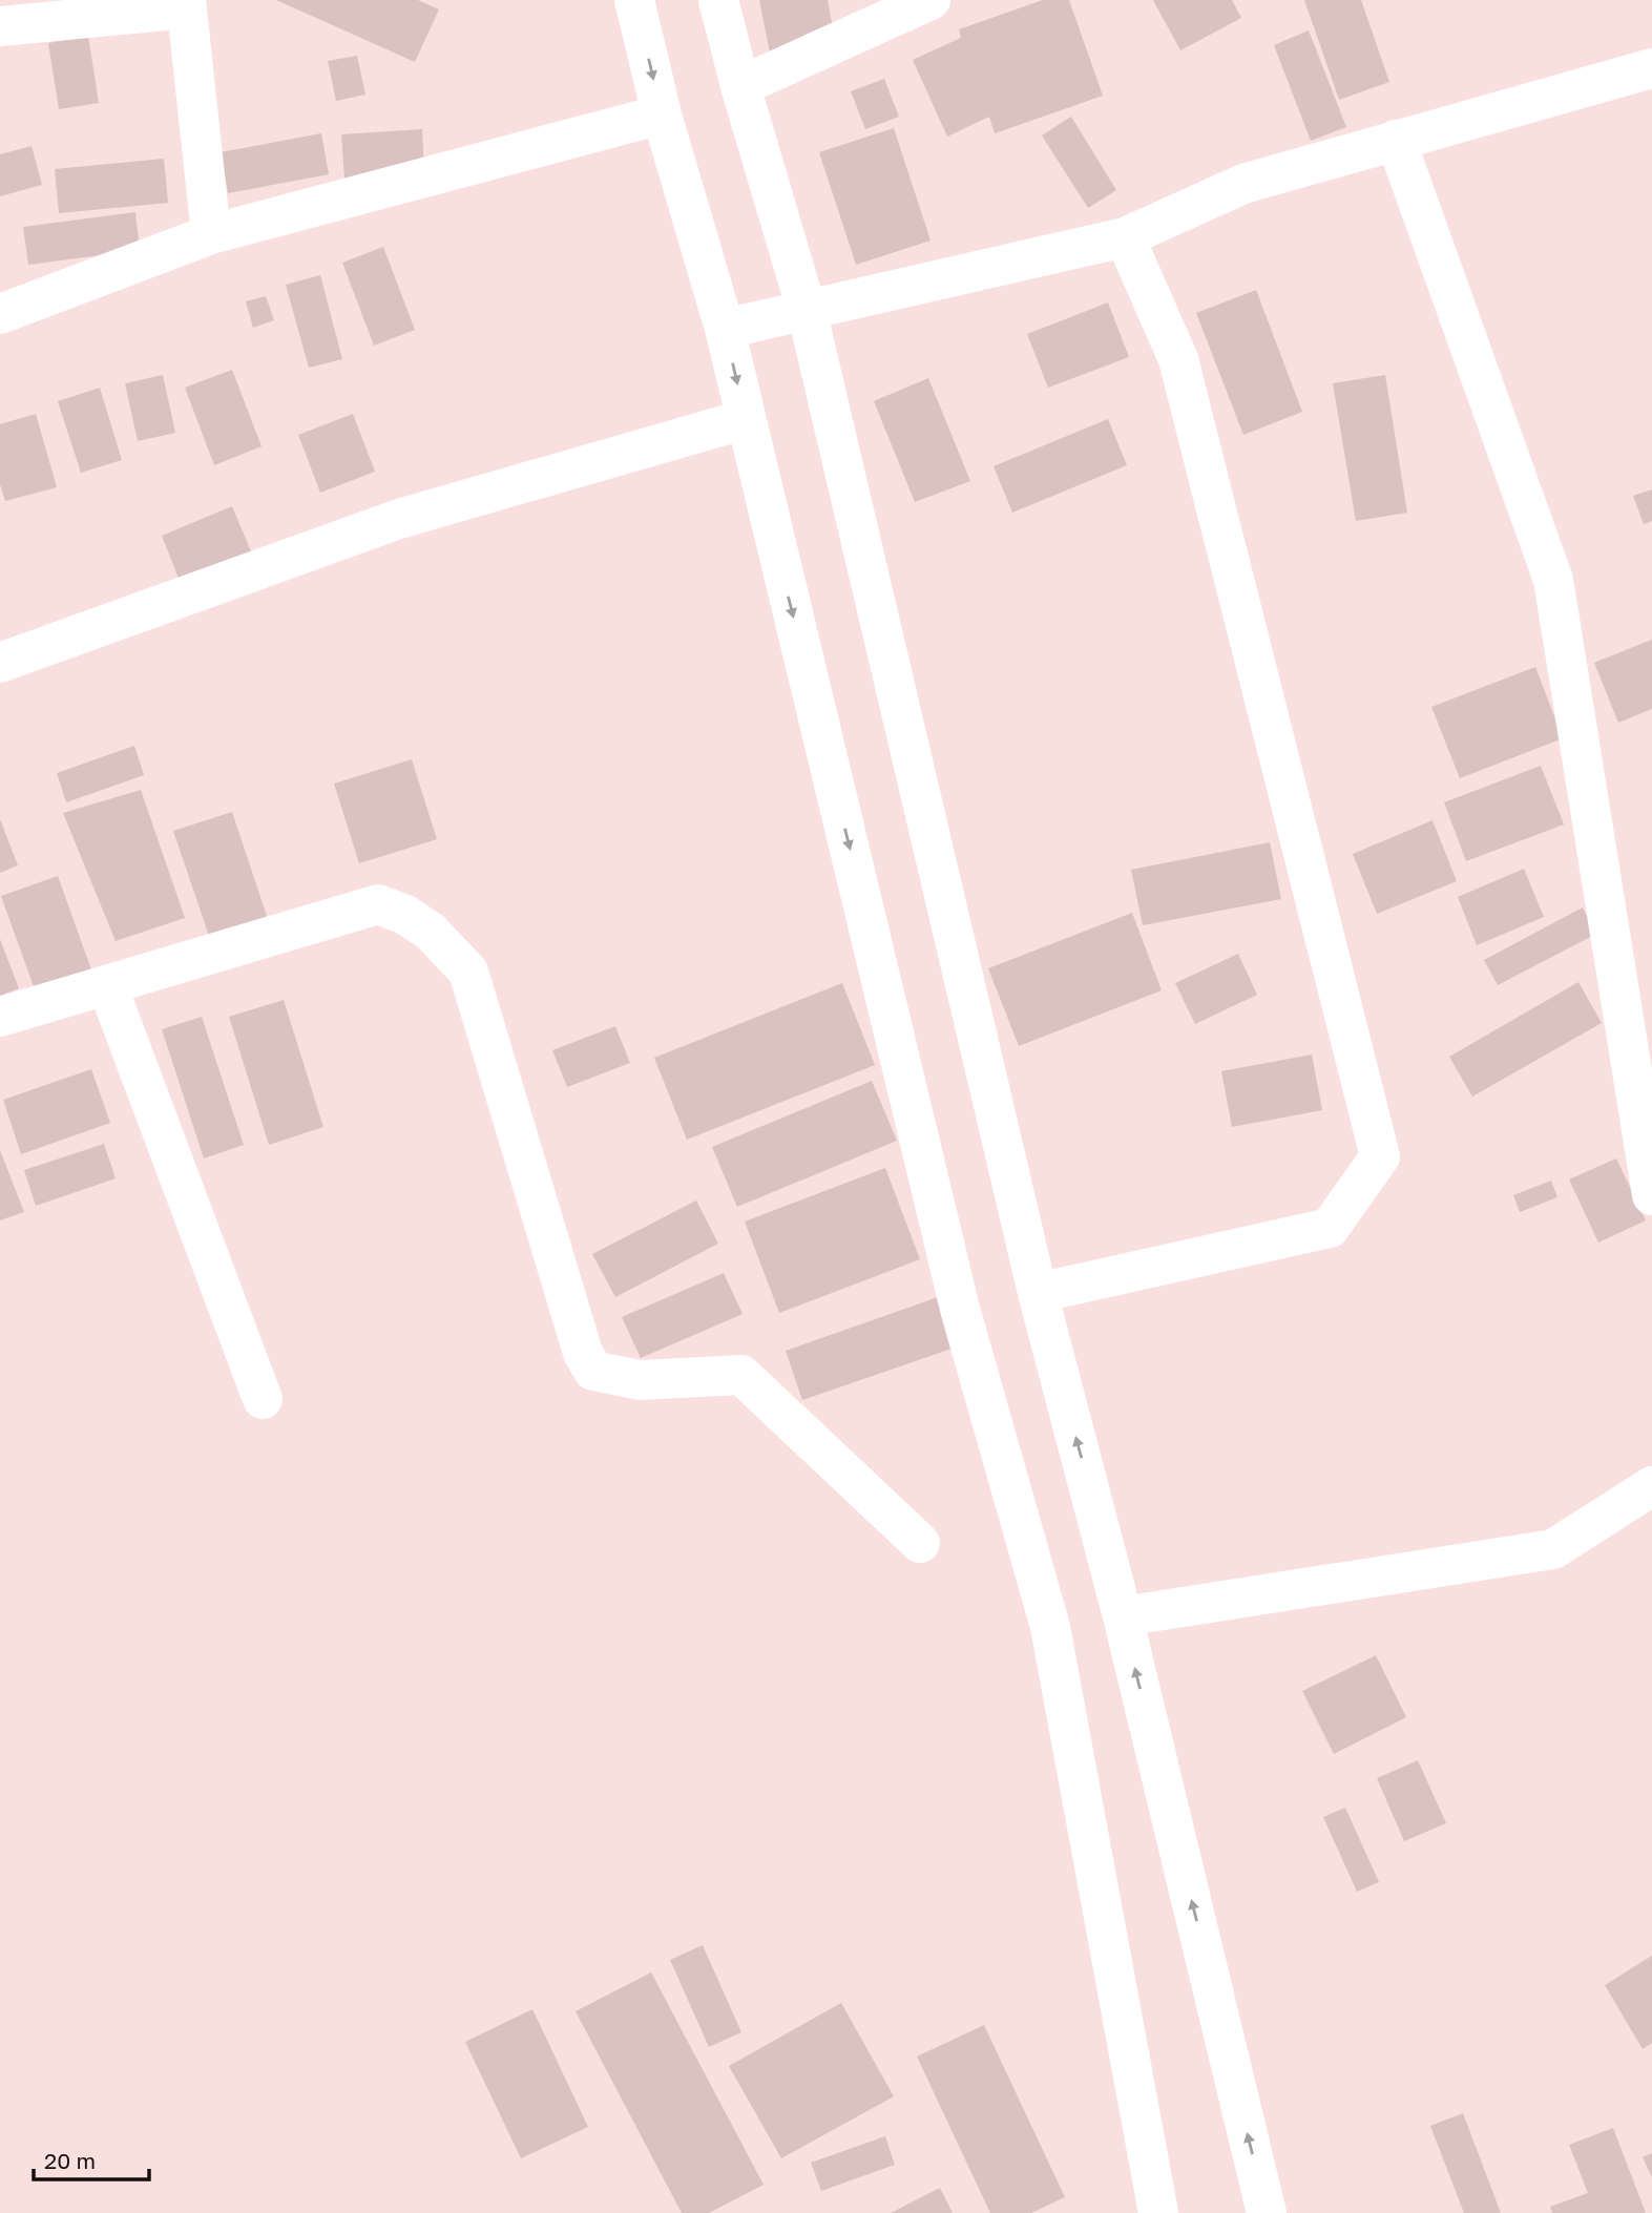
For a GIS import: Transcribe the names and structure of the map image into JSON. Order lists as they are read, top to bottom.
{
  "scale_bar": "20 m"
}
